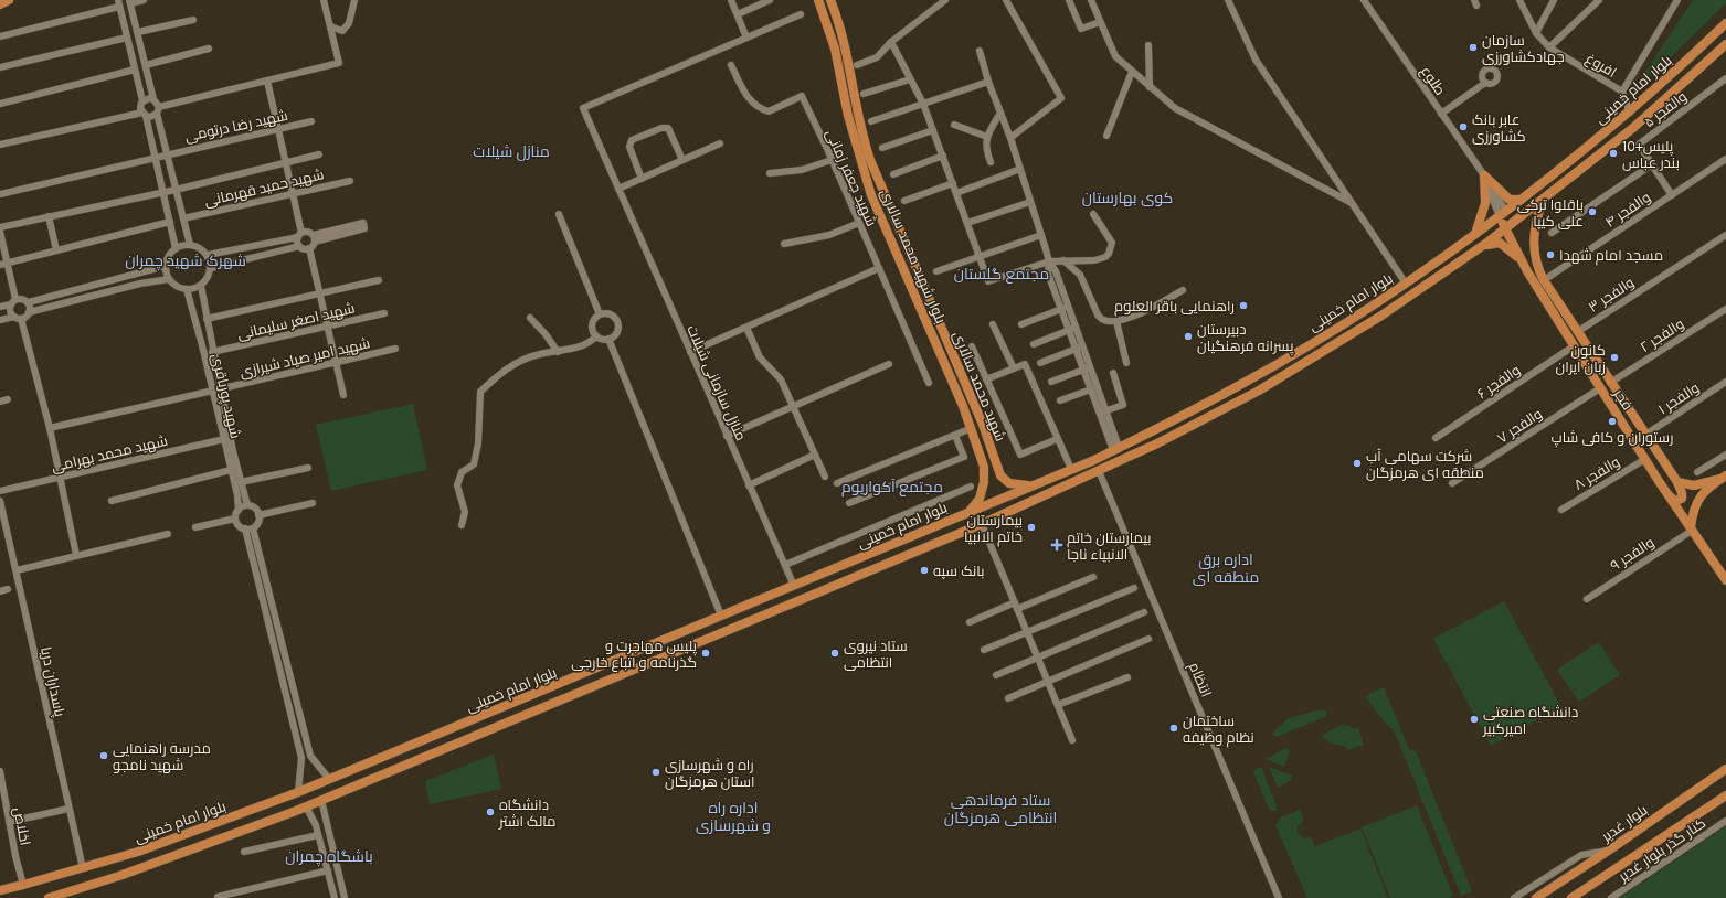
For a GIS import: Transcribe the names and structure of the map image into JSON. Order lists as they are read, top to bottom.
{
  "streets": {
    "main road": [
      "بلوار امام خمینی",
      "بلوار شهید محمد سالاری",
      "شهید محمد سالاری",
      "فجر",
      "بلوار غدیر"
    ],
    "street": [
      "افروغ",
      "طلوع",
      "والفجر ۵",
      "شهید رضا درتومی",
      "شهید جعفر زمانی",
      "شهید حمید قهرمانی",
      "والفجر ۴",
      "والفجر ۳",
      "شهید اصغر سلیمانی",
      "والفجر ۲",
      "شهید امیر صیاد شیرازی",
      "والفجر ۶",
      "منازل سازمانی شیلات",
      "شهید پورباقری",
      "والفجر ۱",
      "والفجر ۷",
      "شهید محمد بهرامی",
      "والفجر ۸",
      "والفجر ۹",
      "انتظام",
      "پاسداران دریا",
      "اخلاص",
      "کنار گذر بلوار غدیر"
    ]
  },
  "crossings": [
    ["افروغ", "بلوار امام خمینی"],
    ["طلوع", "بلوار امام خمینی"],
    ["طلوع", "فجر"],
    ["بلوار امام خمینی", "بلوار شهید محمد سالاری"],
    ["بلوار امام خمینی", "منازل سازمانی شیلات"],
    ["بلوار امام خمینی", "شهید محمد سالاری"],
    ["بلوار امام خمینی", "فجر"],
    ["بلوار امام خمینی", "انتظام"],
    ["بلوار امام خمینی", "پاسداران دریا"],
    ["بلوار امام خمینی", "اخلاص"],
    ["والفجر ۵", "والفجر ۴"],
    ["والفجر ۴", "فجر"],
    ["والفجر ۳", "فجر"],
    ["شهید اصغر سلیمانی", "شهید پورباقری"],
    ["والفجر ۲", "فجر"],
    ["شهید امیر صیاد شیرازی", "شهید پورباقری"],
    ["والفجر ۶", "فجر"],
    ["شهید پورباقری", "شهید محمد بهرامی"],
    ["والفجر ۱", "فجر"],
    ["فجر", "والفجر ۷"],
    ["فجر", "والفجر ۸"],
    ["فجر", "والفجر ۹"],
    ["بلوار غدیر", "کنار گذر بلوار غدیر"]
  ],
  "districts": [
    "منازل شیلات",
    "کوی بهارستان",
    "شهرک شهید چمران",
    "مجتمع گلستان",
    "مجتمع آکواریوم",
    "اداره برق منطقه ای",
    "ستاد فرماندهی انتظامی هرمزگان",
    "اداره راه و شهرسازی",
    "باشگاه چمران"
  ],
  "places": {
    "other": [
      "سازمان جهادکشاورزی",
      "عابر بانک کشاورزی",
      "پليس+10 بندر عباس",
      "باقلوا ترکی علی کیپا",
      "مسجد امام شهدا",
      "راهنمایی باقر العلوم",
      "دبیرستان پسرانه فرهنگیان",
      "کانون زبان ایران",
      "رستوران و کافی شاپ",
      "شرکت سهامی آب منطقه ای هرمزگان",
      "بیمارستان خاتم الانبیا",
      "بانک سپه",
      "پلیس مهاجرت و گذرنامه و اتباع خارجى",
      "ستاد نیروی انتظامی",
      "دانشگاه صنعتی امیرکبیر",
      "ساختمان نظام وظیفه",
      "مدرسه راهنمایی شهید نامجو",
      "راه و شهرسازی استان هرمزگان",
      "دانشگاه مالک اشتر"
    ],
    "health": ["بیمارستان خاتم الانبیاء ناجا"]
  }
}
